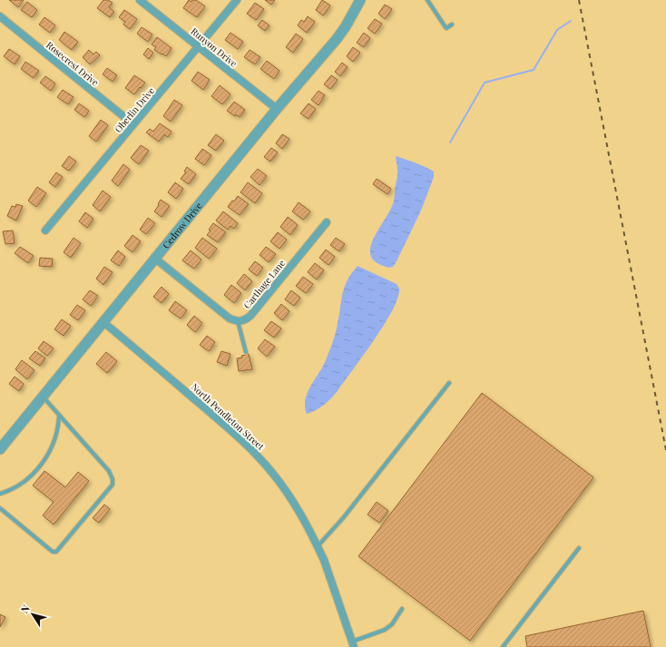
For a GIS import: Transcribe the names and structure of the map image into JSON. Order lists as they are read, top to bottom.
{
  "streets": {
    "street": [
      "Runyon Drive",
      "Rosecrest Drive",
      "Oberlin Drive",
      "Cedrow Drive",
      "Carthage Lane",
      "North Pendleton Street"
    ]
  },
  "crossings": [
    ["Runyon Drive", "Oberlin Drive"],
    ["Runyon Drive", "Cedrow Drive"],
    ["Rosecrest Drive", "Oberlin Drive"],
    ["Cedrow Drive", "North Pendleton Street"]
  ],
  "north": "top left"
}
